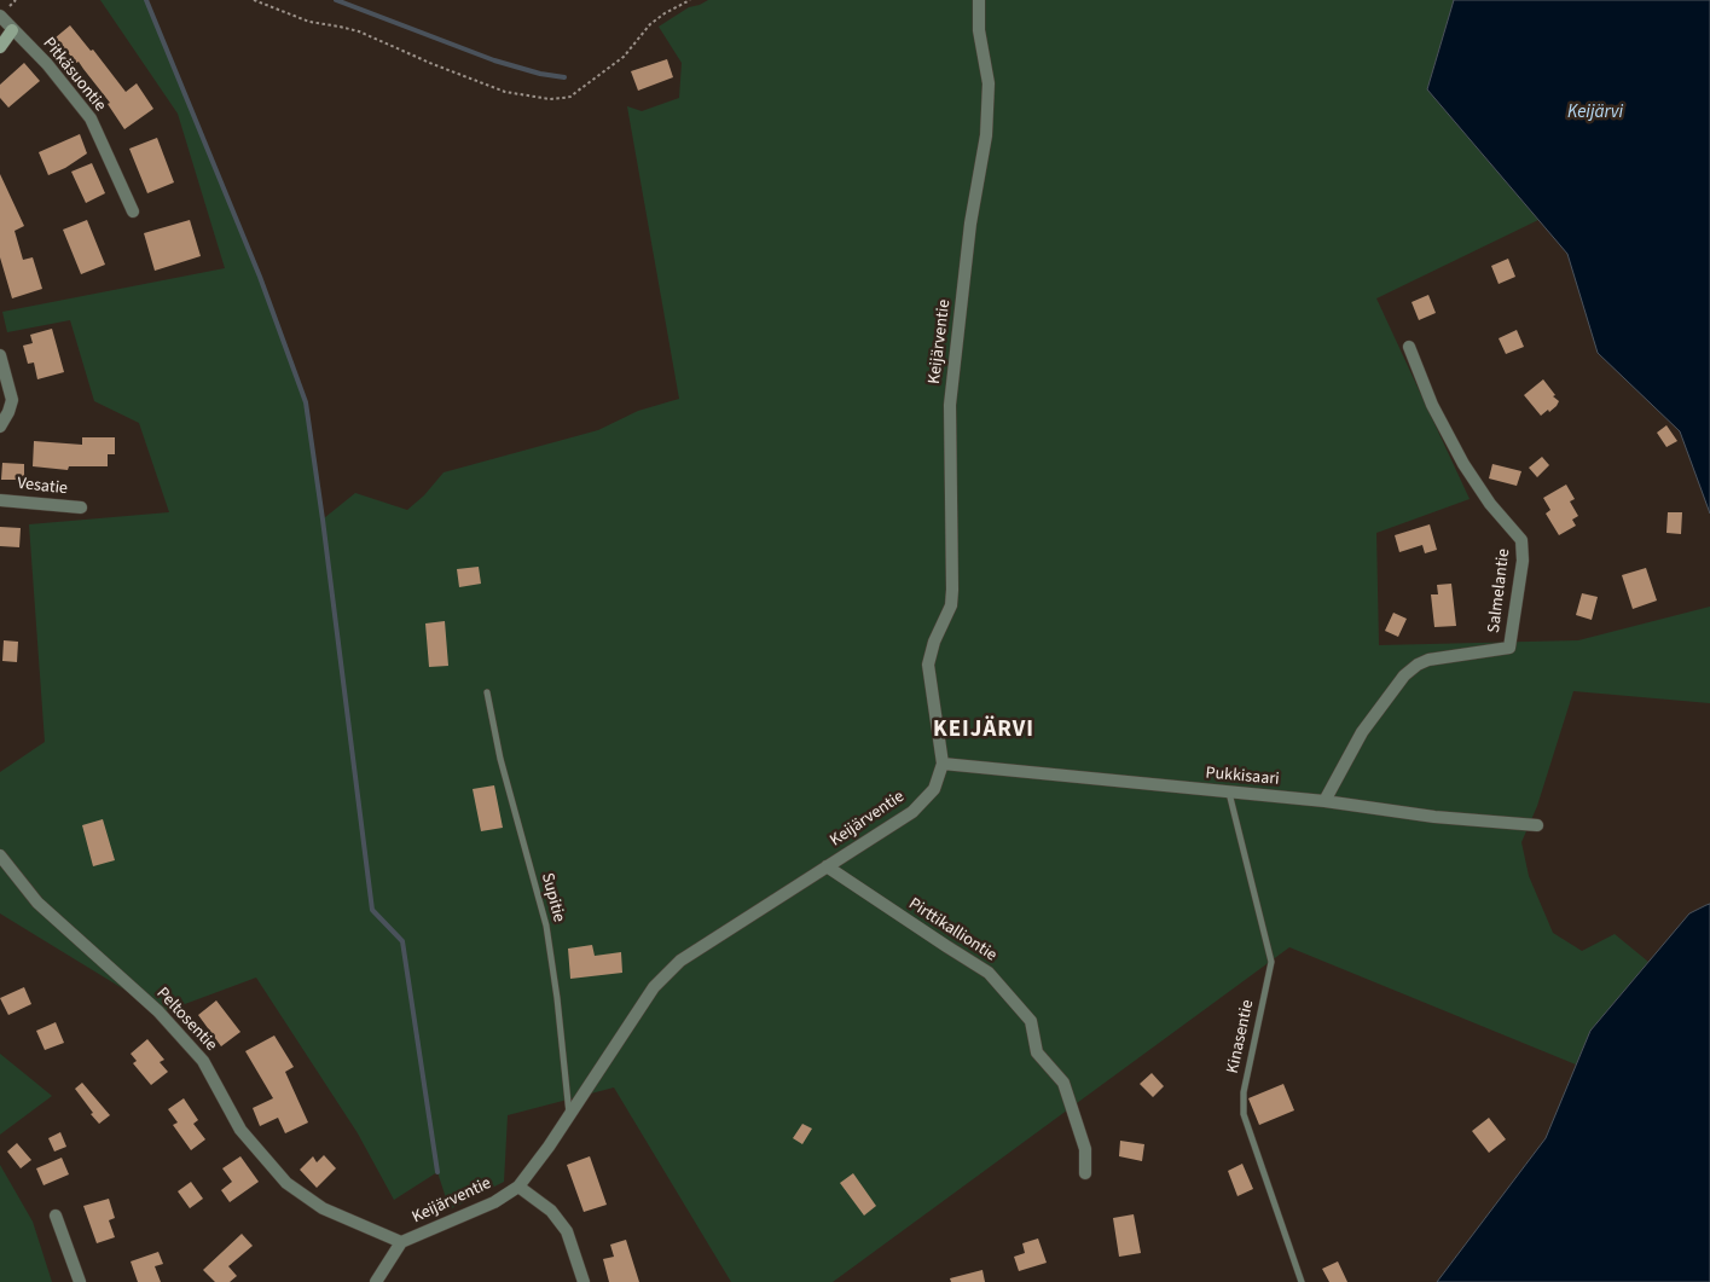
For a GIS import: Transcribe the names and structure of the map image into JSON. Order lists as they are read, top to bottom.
{
  "streets": {
    "street": [
      "Pitkäsuontie",
      "Keijärventie",
      "Vesatie",
      "Salmelantie",
      "Pukkisaari",
      "Pirttikalliontie",
      "Peltosentie"
    ],
    "lane": ["Supitie", "Kinasentie"]
  },
  "crossings": [
    ["Keijärventie", "Pukkisaari"],
    ["Keijärventie", "Supitie"],
    ["Keijärventie", "Pirttikalliontie"],
    ["Keijärventie", "Peltosentie"],
    ["Salmelantie", "Pukkisaari"],
    ["Pukkisaari", "Kinasentie"]
  ],
  "districts": ["KEIJÄRVI"],
  "water": ["Keijärvi"]
}
